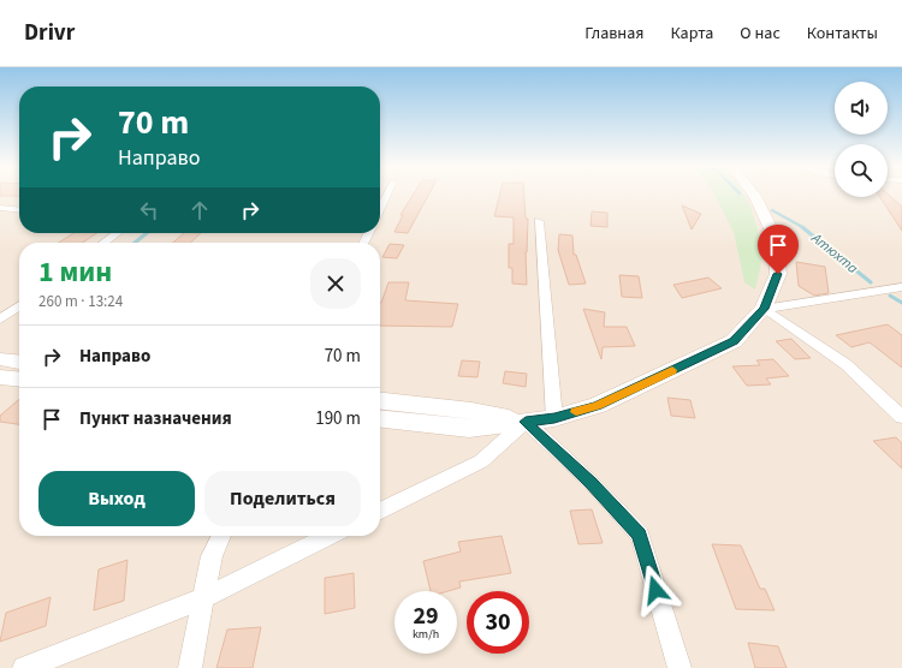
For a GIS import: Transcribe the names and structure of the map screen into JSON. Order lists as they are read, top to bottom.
{
  "water": ["Атюхта"],
  "page": {
    "header": "Drivr",
    "nav": [
      "Главная",
      "Карта",
      "О нас",
      "Контакты"
    ],
    "turn": ["70 m", "Направо"],
    "heading": ["1 мин", "260 m · 13:24"],
    "list": [
      {
        "name": "Направо",
        "value": "70 m"
      },
      {
        "name": "Пункт назначения",
        "value": "190 m"
      }
    ],
    "buttons": ["Выход", "Поделиться"],
    "speed": "29 km/h",
    "limit": "30"
  }
}
